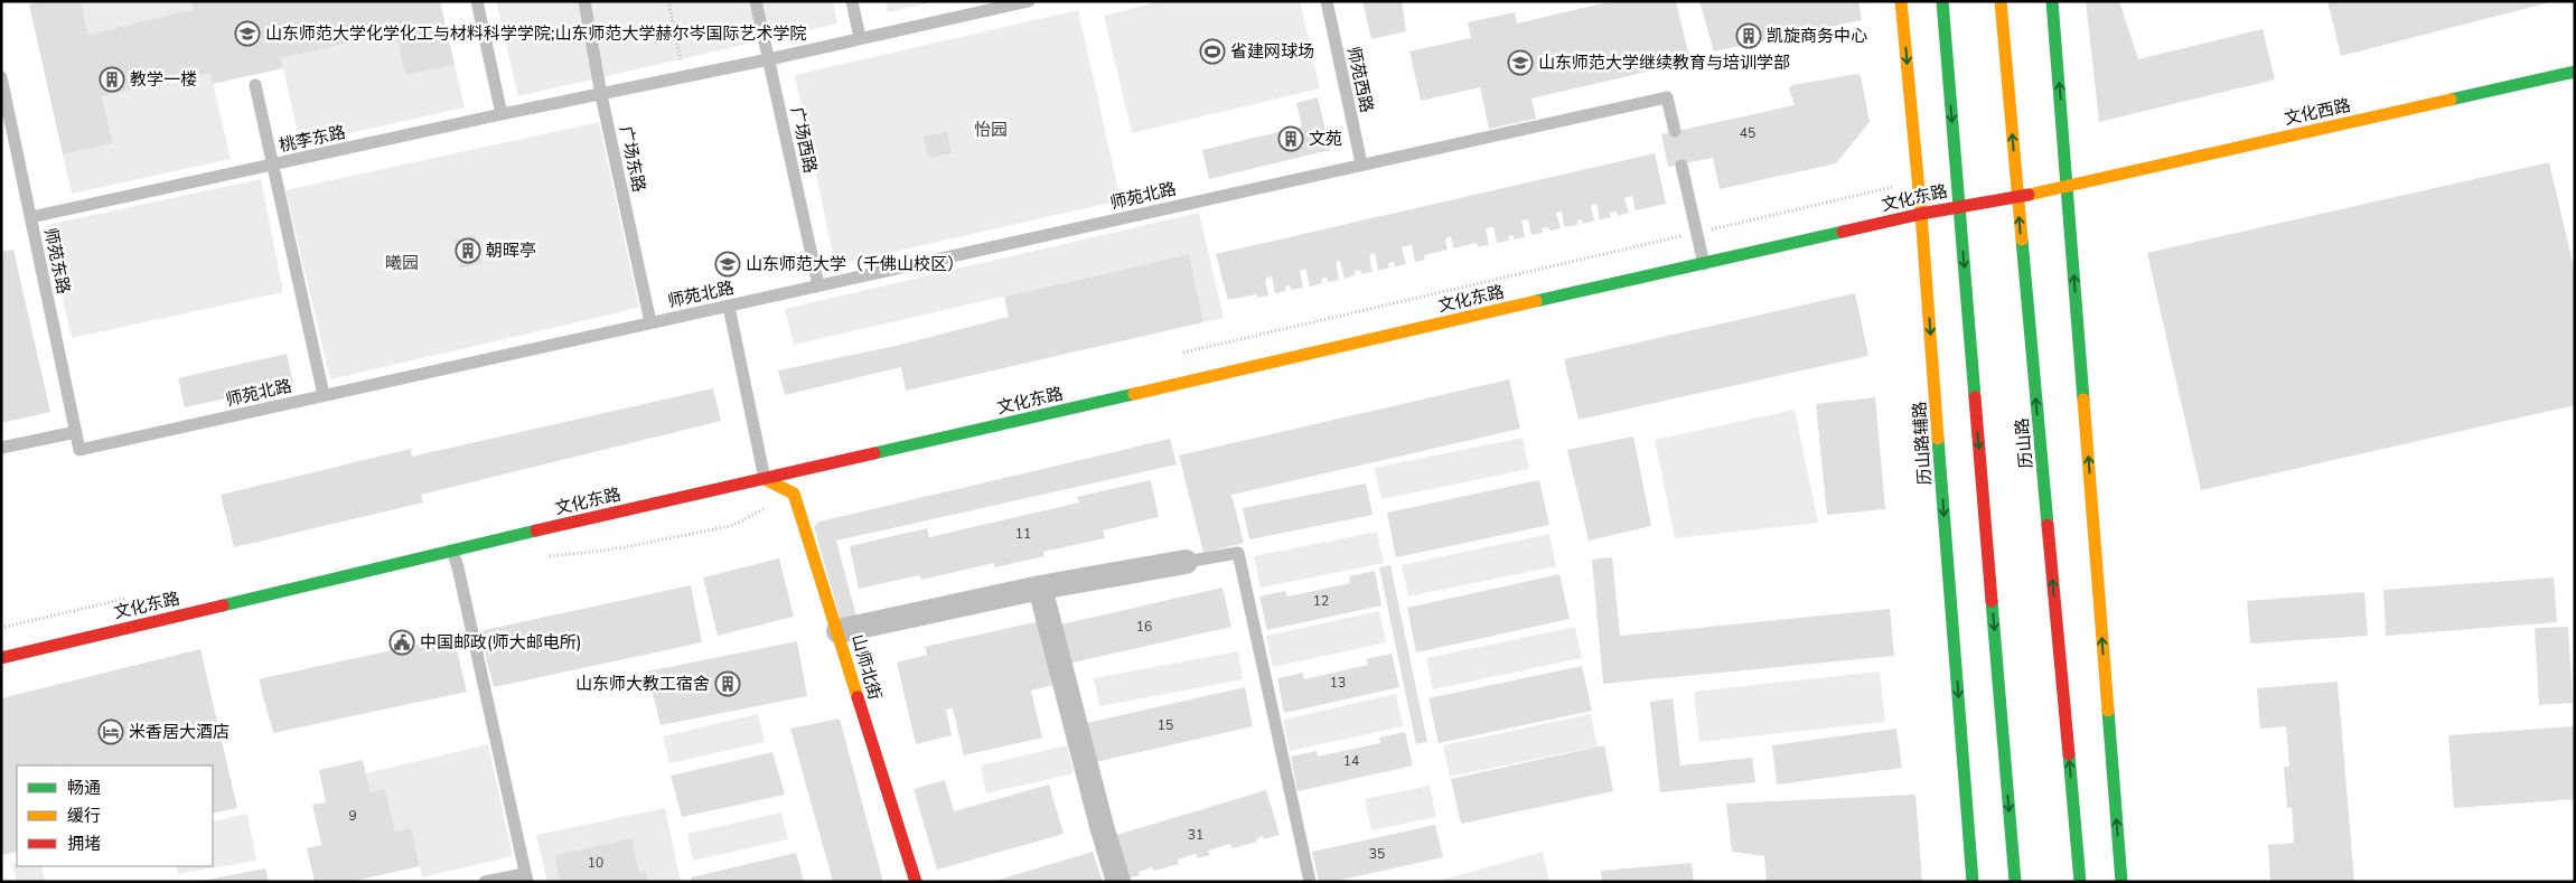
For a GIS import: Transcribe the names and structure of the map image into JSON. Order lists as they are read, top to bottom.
{
  "streets": {
    "main road": [
      "文化西路",
      "文化东路",
      "历山路辅路",
      "历山路",
      "山师北街"
    ],
    "lane": [
      "师苑西路",
      "桃李东路",
      "广场西路",
      "广场东路",
      "师苑北路",
      "师苑东路"
    ]
  },
  "crossings": [
    ["师苑西路", "师苑北路"],
    ["文化西路", "文化东路"],
    ["桃李东路", "广场西路"],
    ["桃李东路", "广场东路"],
    ["桃李东路", "师苑东路"],
    ["广场西路", "师苑北路"],
    ["广场东路", "师苑北路"],
    ["师苑北路", "师苑东路"],
    ["文化东路", "历山路辅路"],
    ["文化东路", "历山路"],
    ["文化东路", "山师北街"]
  ],
  "parks": ["怡园", "曦园"],
  "places": {
    "school or university": ["山东师范大学化学化工与材料科学学院;山东师范大学赫尔岑国际艺术学院", "山东师范大学继续教育与培训学部", "山东师范大学（千佛山校区）"],
    "building": [
      "凯旋商务中心",
      "教学一楼",
      "文苑",
      "朝晖亭",
      "山东师大教工宿舍"
    ],
    "sports": ["省建网球场"],
    "public building": ["中国邮政(师大邮电所)"],
    "hotel": ["米香居大酒店"]
  },
  "house_numbers": [
    "45",
    "11",
    "12",
    "16",
    "13",
    "15",
    "14",
    "9",
    "31",
    "35",
    "10"
  ],
  "legend": ["畅通", "缓行", "拥堵"]
}
